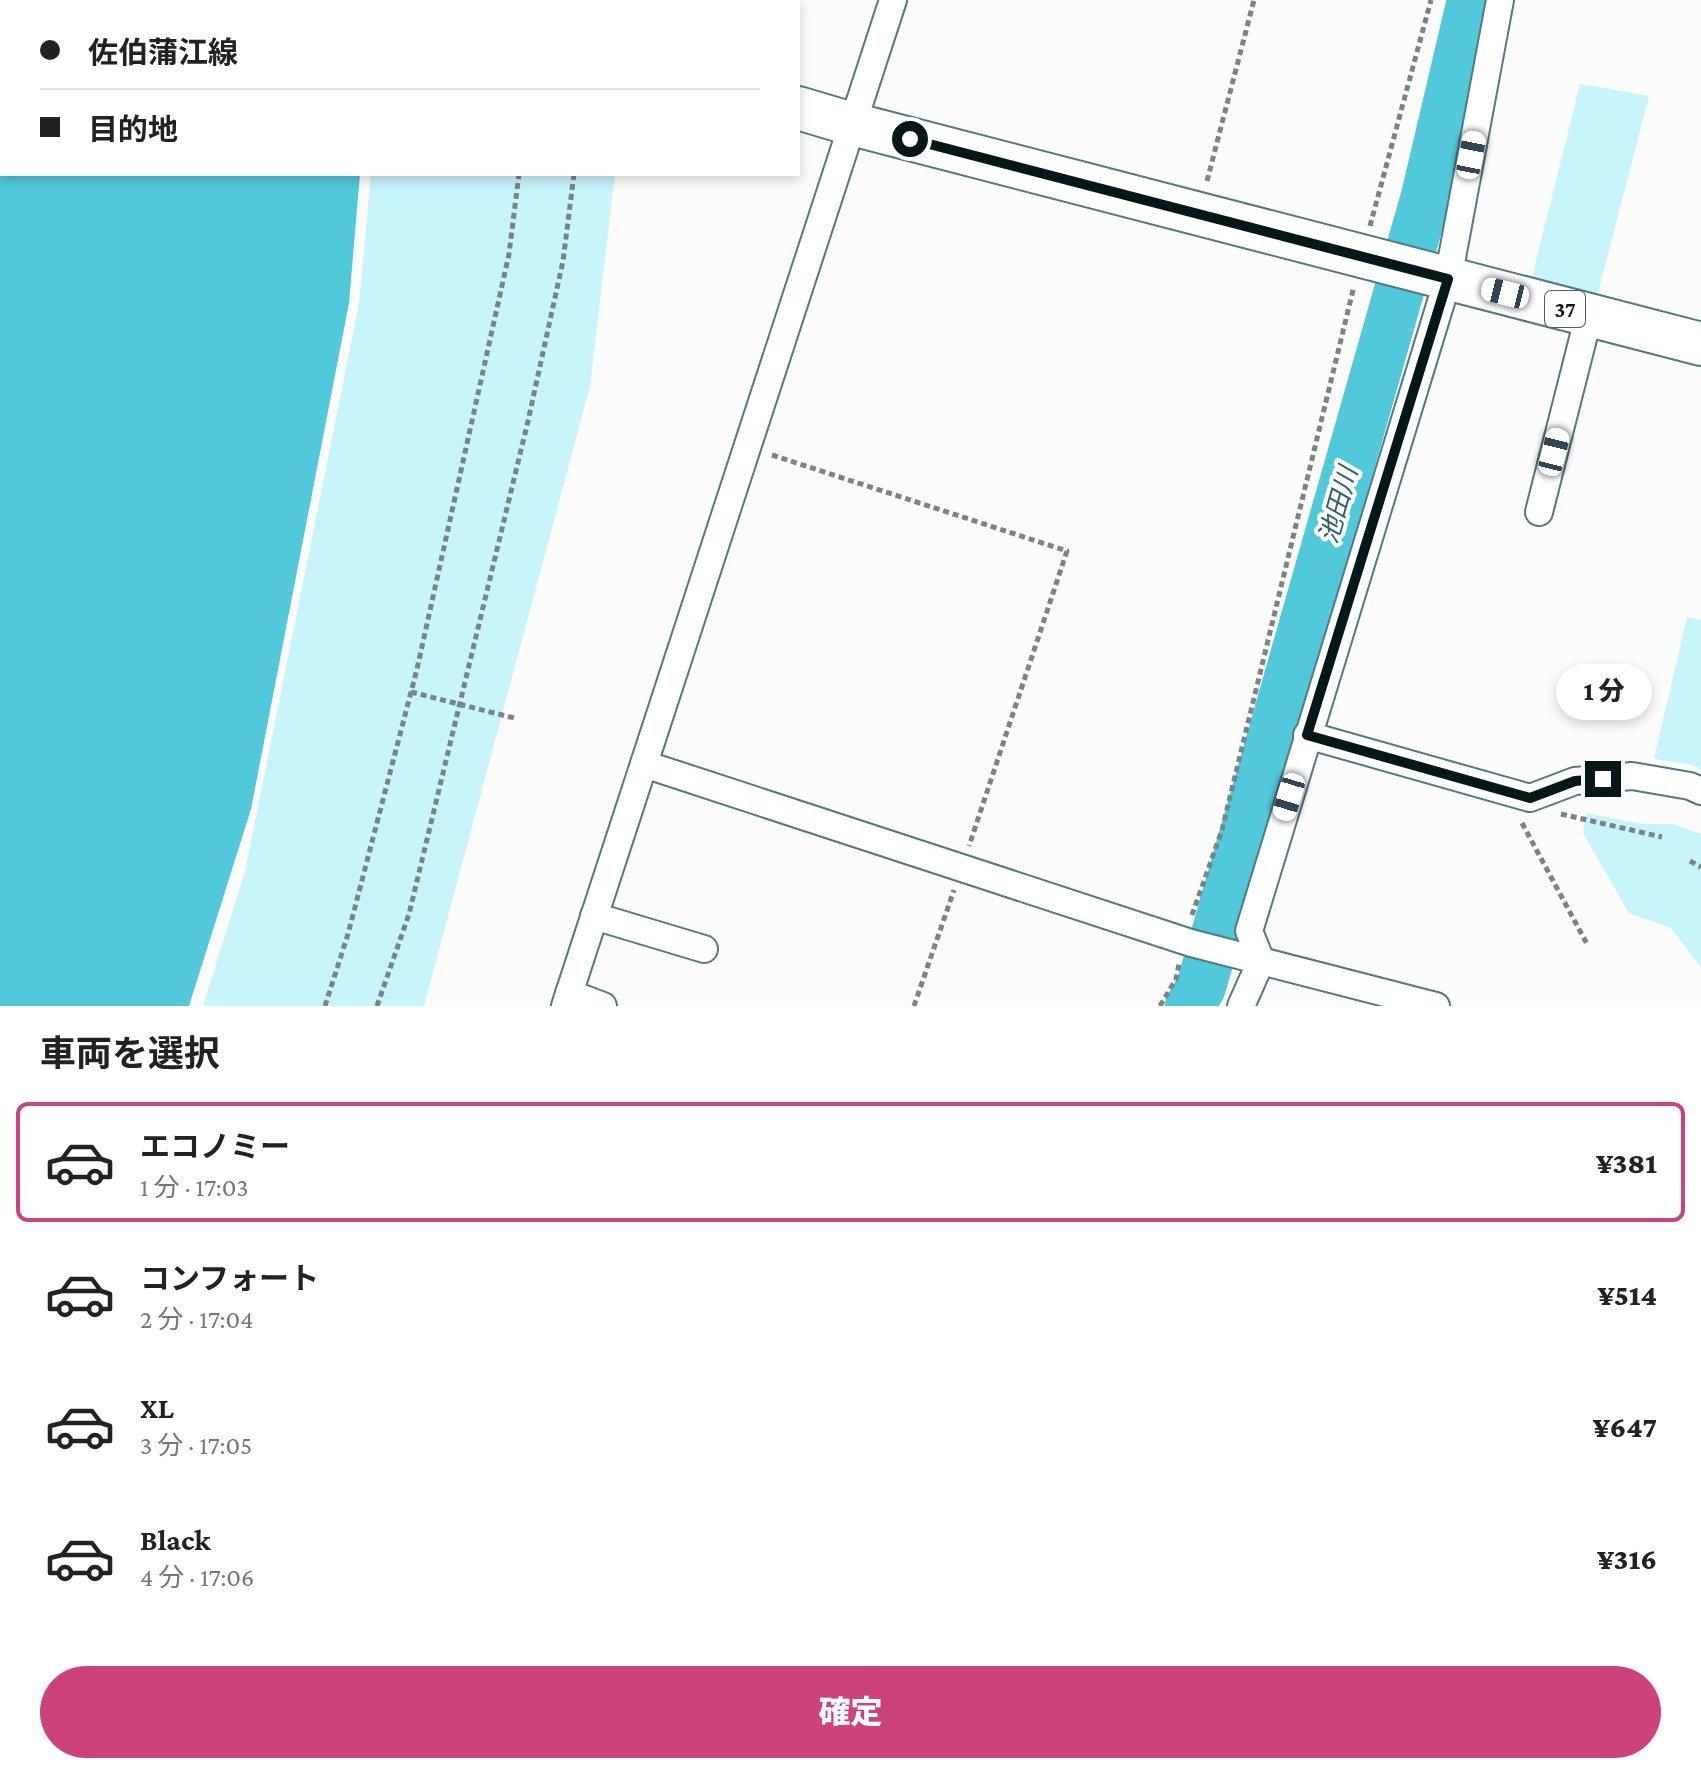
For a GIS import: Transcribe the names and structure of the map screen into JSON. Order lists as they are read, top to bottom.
{
  "streets": {
    "main road": ["37"]
  },
  "water": ["池田川"],
  "page": {
    "banner": ["佐伯蒲江線", "目的地"],
    "bubble": "1 分",
    "heading": "車両を選択",
    "list": [
      {
        "name": "エコノミー",
        "note": "1 分 · 17:03",
        "value": "¥381"
      },
      {
        "name": "コンフォート",
        "note": "2 分 · 17:04",
        "value": "¥514"
      },
      {
        "name": "XL",
        "note": "3 分 · 17:05",
        "value": "¥647"
      },
      {
        "name": "Black",
        "note": "4 分 · 17:06",
        "value": "¥316"
      }
    ],
    "buttons": "確定"
  }
}
